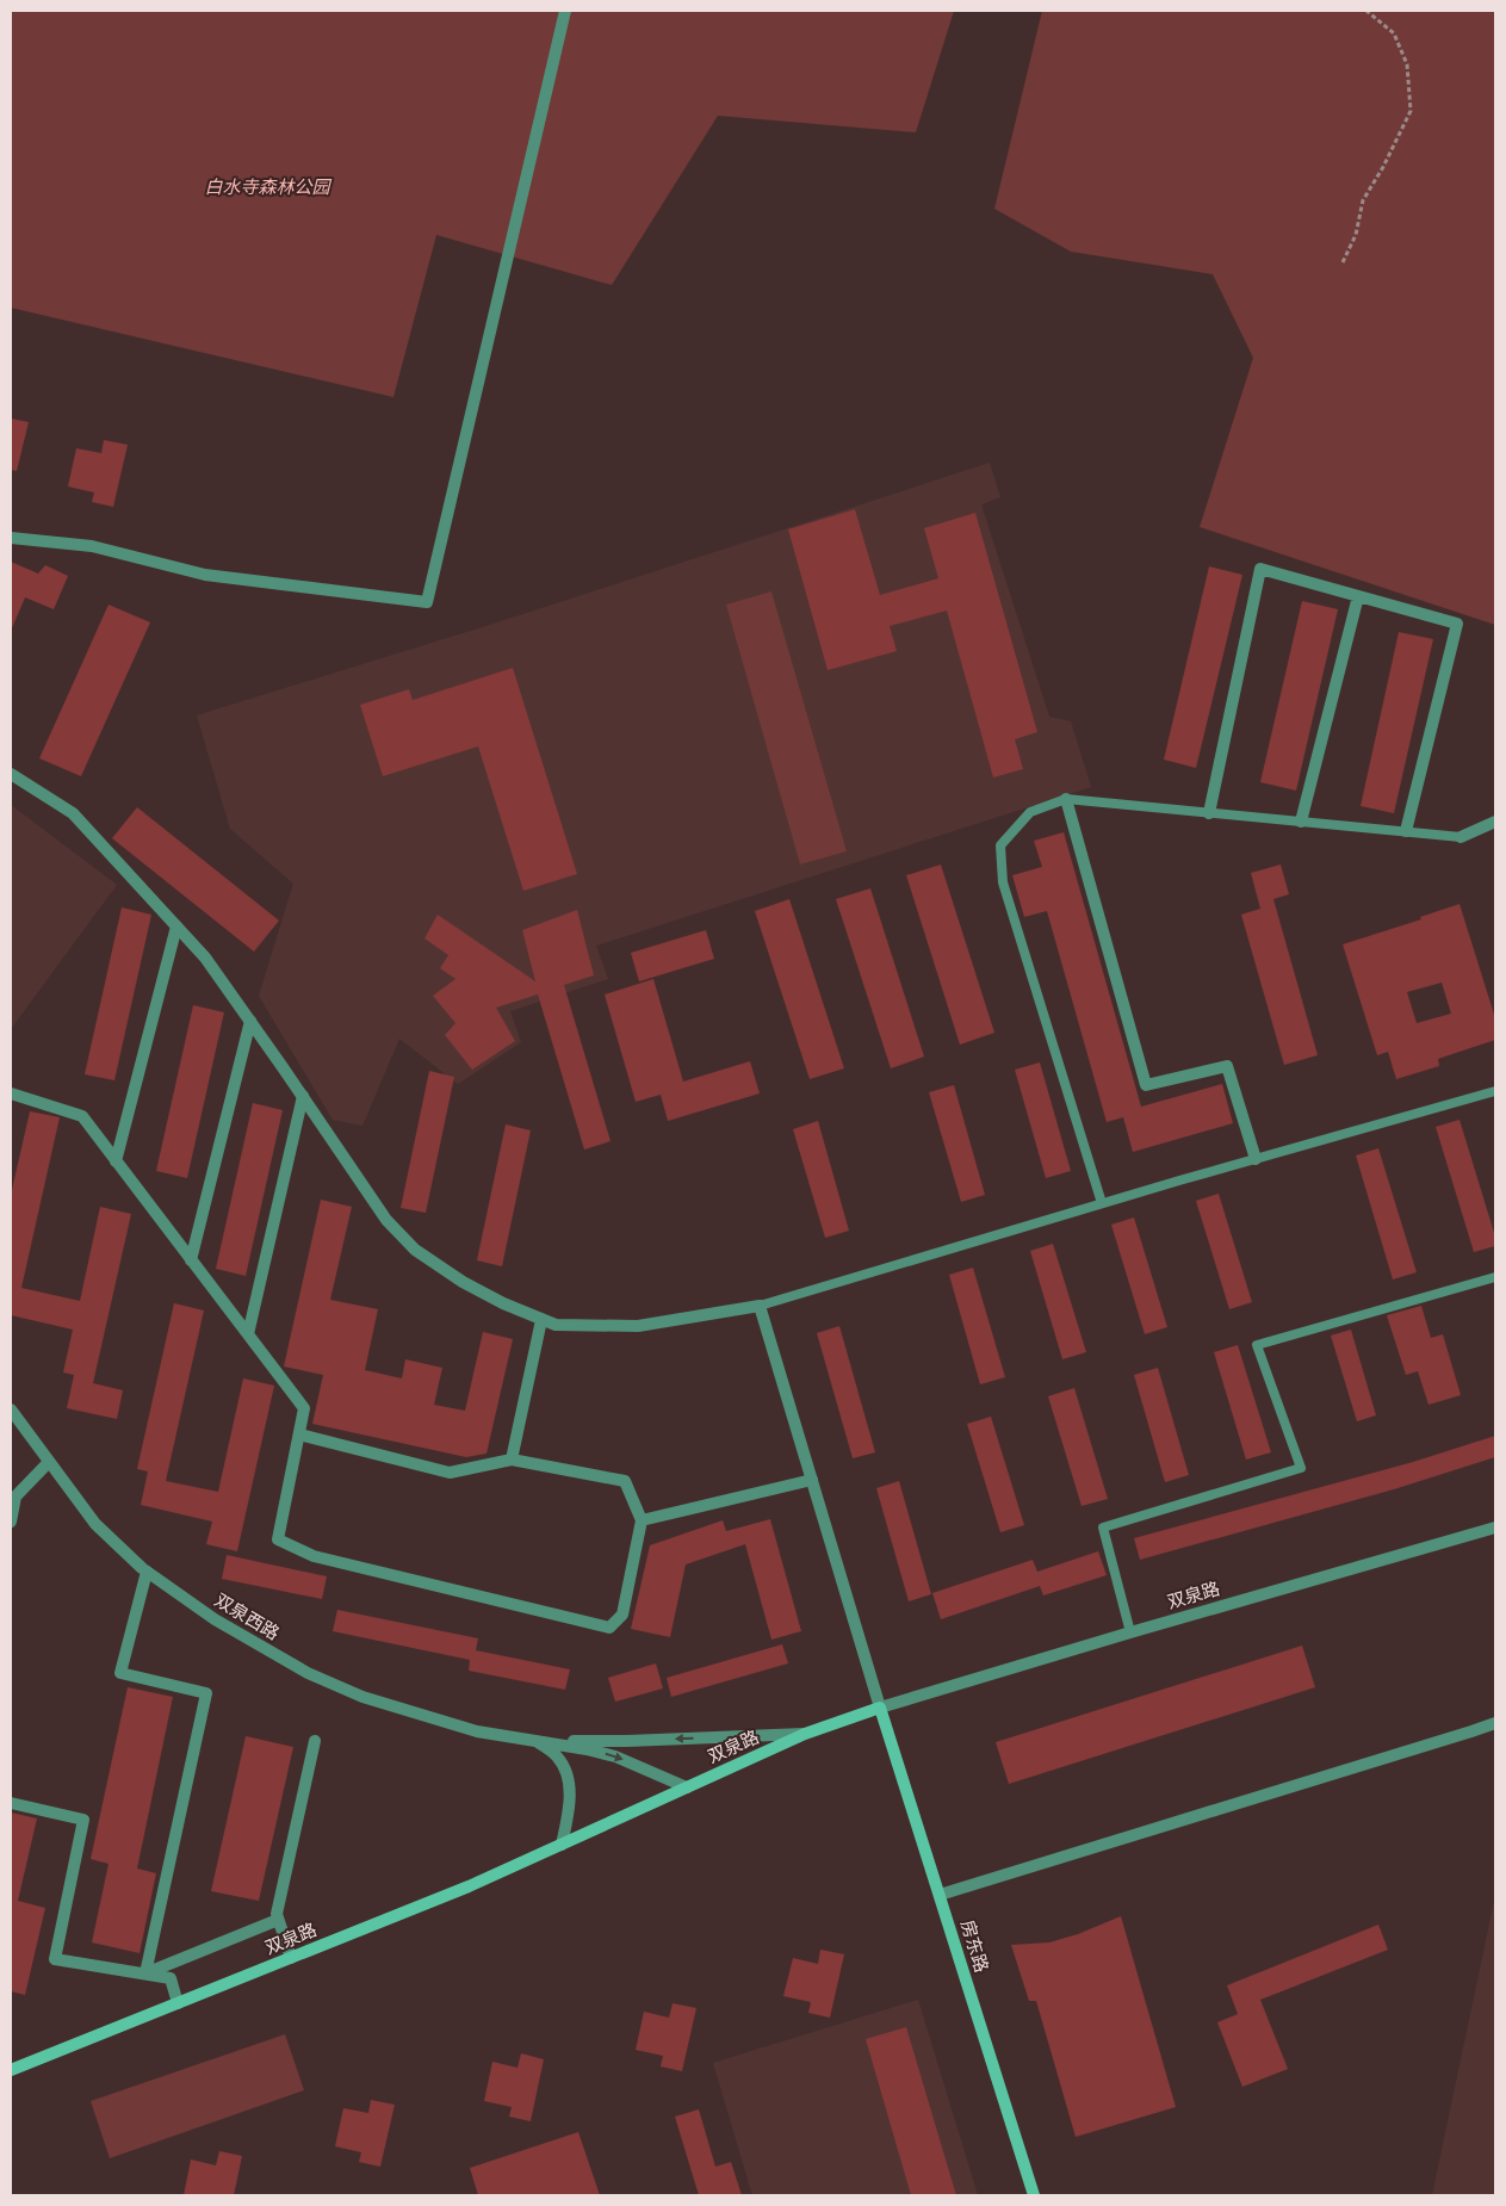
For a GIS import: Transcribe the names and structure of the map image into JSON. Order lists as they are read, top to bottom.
{
  "streets": {
    "main road": ["双泉路", "房东路"],
    "street": ["双泉西路"]
  },
  "crossings": [
    ["双泉路", "双泉西路"],
    ["双泉路", "房东路"]
  ],
  "parks": ["白水寺森林公园"]
}
